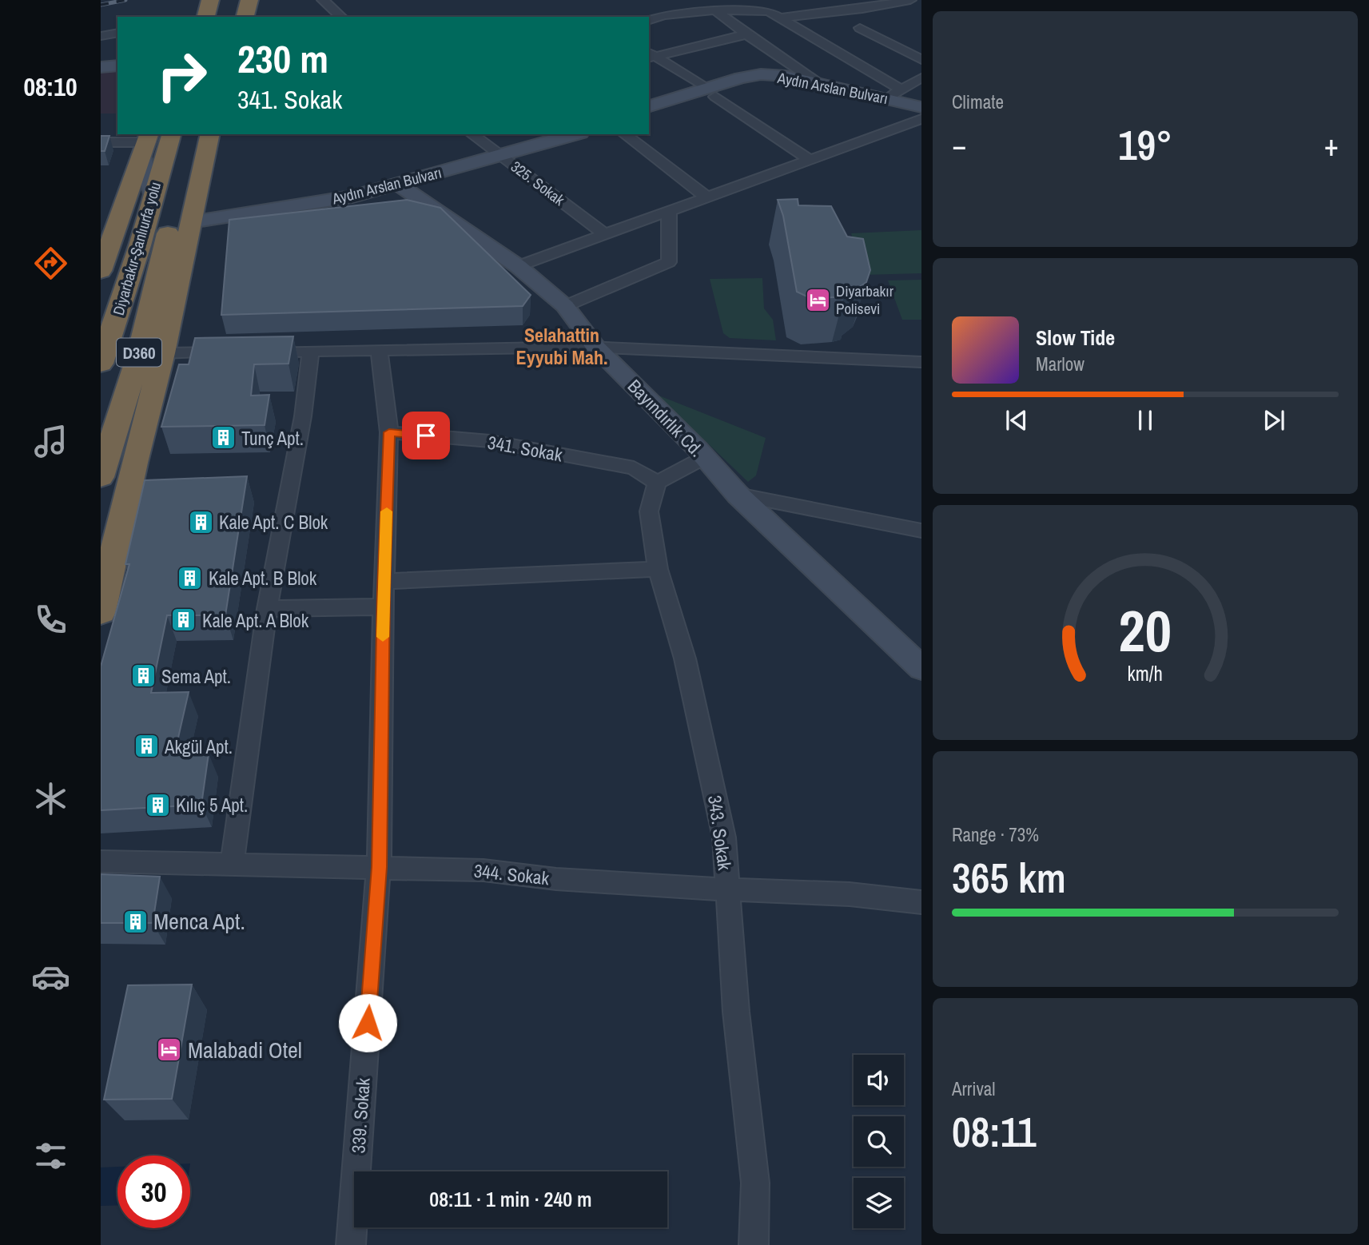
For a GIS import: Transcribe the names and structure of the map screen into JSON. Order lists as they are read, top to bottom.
{
  "streets": {
    "highway": ["Diyarbakır-Şanlıurfa yolu", "D360"],
    "street": [
      "Aydın Arslan Bulvarı",
      "325. Sokak",
      "Bayındırlık Cd.",
      "341. Sokak",
      "343. Sokak",
      "344. Sokak",
      "339. Sokak"
    ]
  },
  "crossings": [
    ["Aydın Arslan Bulvarı", "325. Sokak"],
    ["Aydın Arslan Bulvarı", "D360"],
    ["Aydın Arslan Bulvarı", "Bayındırlık Cd."],
    ["341. Sokak", "343. Sokak"],
    ["341. Sokak", "339. Sokak"],
    ["343. Sokak", "344. Sokak"],
    ["344. Sokak", "339. Sokak"]
  ],
  "districts": ["Selahattin Eyyubi Mah."],
  "places": {
    "hotel": ["Diyarbakır Polisevi", "Malabadi Otel"],
    "building": [
      "Tunç Apt.",
      "Kale Apt. C Blok",
      "Kale Apt. B Blok",
      "Kale Apt. A Blok",
      "Sema Apt.",
      "Akgül Apt.",
      "Kılıç 5 Apt.",
      "Menca Apt."
    ]
  },
  "page": {
    "tabs": "08:10",
    "tile": [
      "Climate",
      ["Range · 73%", "365 km"],
      ["Arrival", "08:11"]
    ],
    "turn": ["230 m", "341. Sokak"],
    "heat": ["−", "19°", "+"],
    "song": ["Slow Tide", "Marlow"],
    "limit": "30",
    "trip": "08:11 · 1 min · 240 m",
    "gauge": ["20", "km/h"]
  }
}
